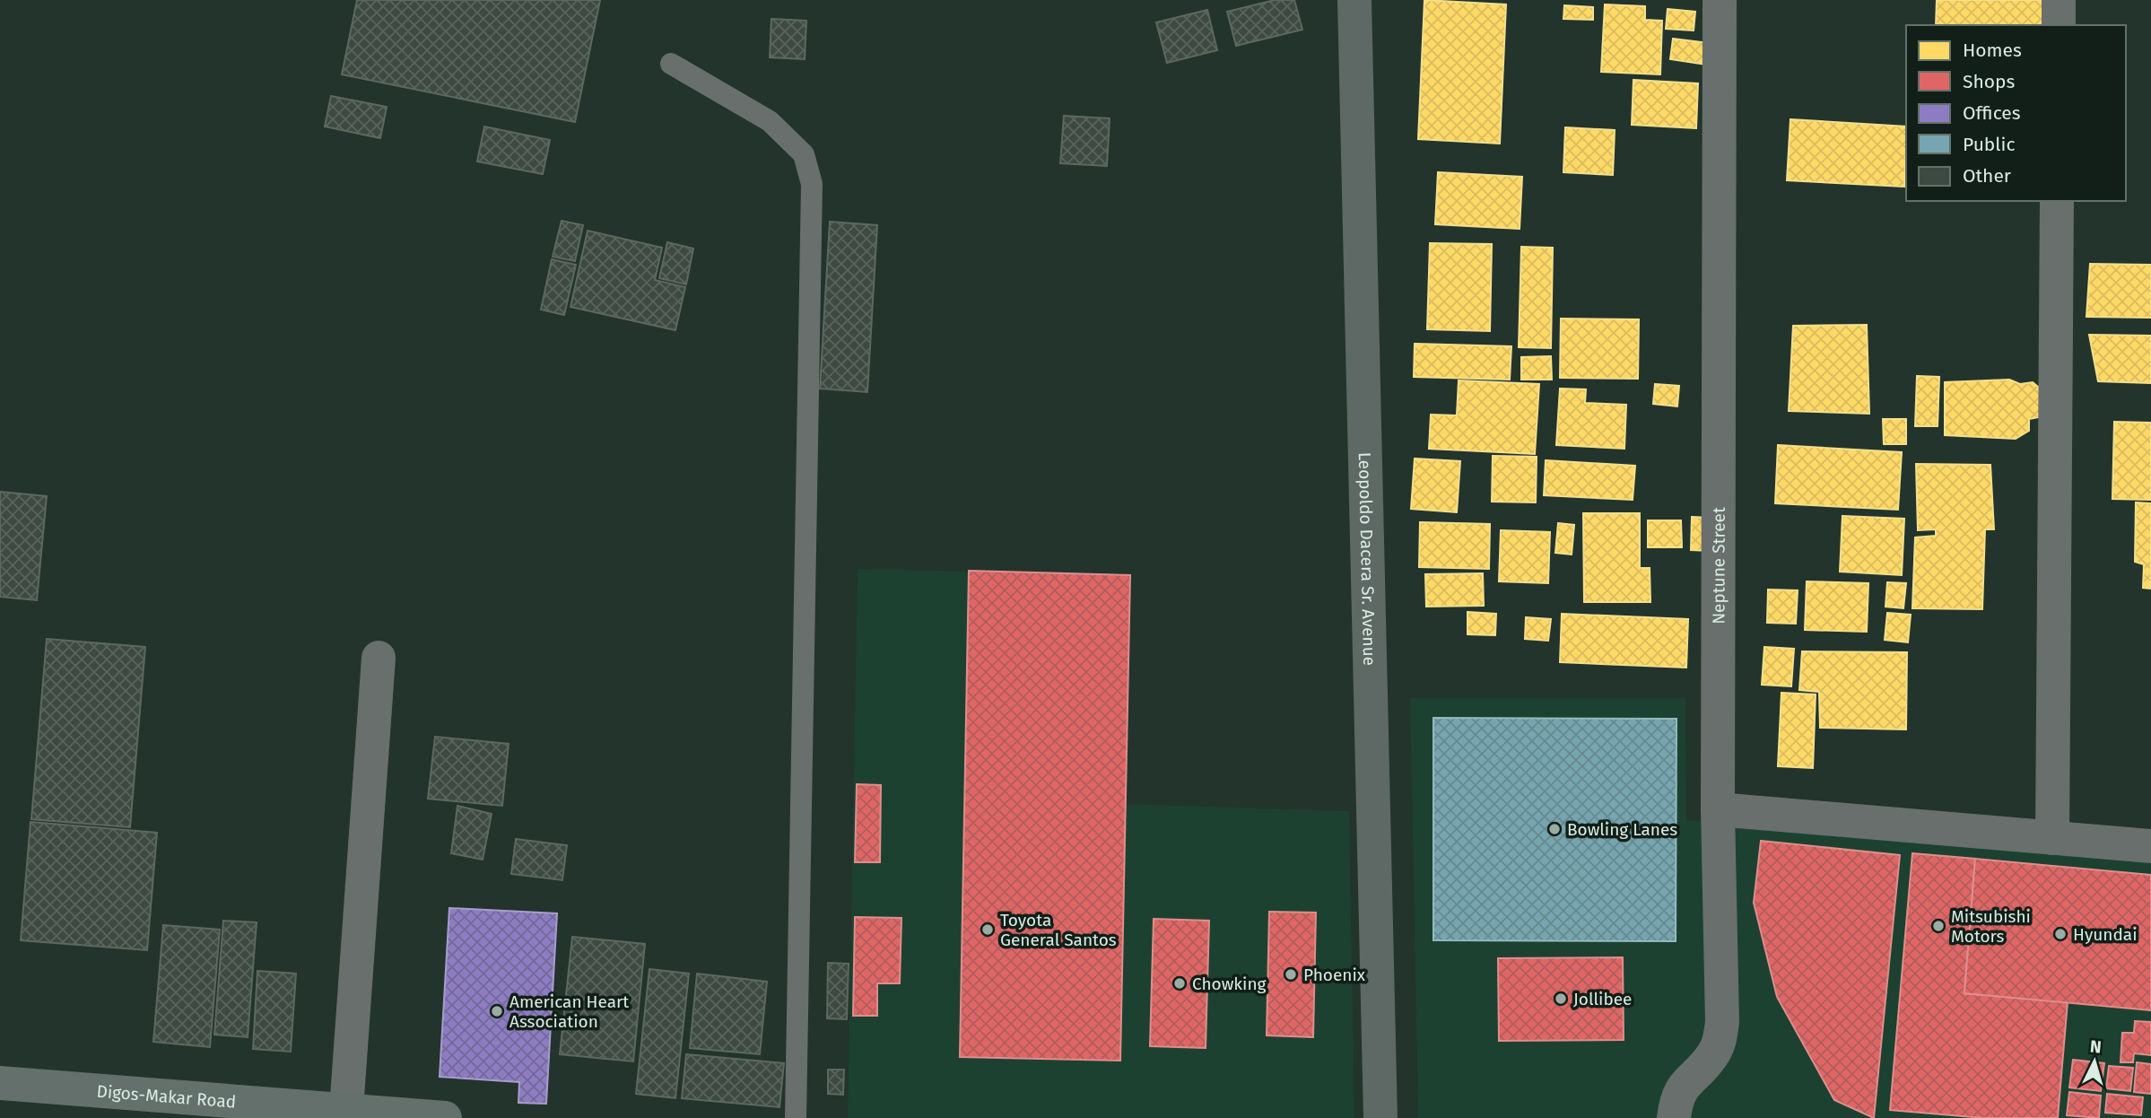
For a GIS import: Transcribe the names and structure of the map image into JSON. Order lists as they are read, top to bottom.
{
  "streets": {
    "main road": ["Leopoldo Dacera Sr. Avenue", "Digos-Makar Road"],
    "street": ["Neptune Street"]
  },
  "places": [
    "Bowling Lanes",
    "Mitsubishi Motors",
    "Toyota General Santos",
    "Hyundai",
    "Phoenix",
    "Chowking",
    "Jollibee",
    "American Heart Association"
  ],
  "legend": [
    "Homes",
    "Shops",
    "Offices",
    "Public",
    "Other"
  ],
  "north": "top"
}
